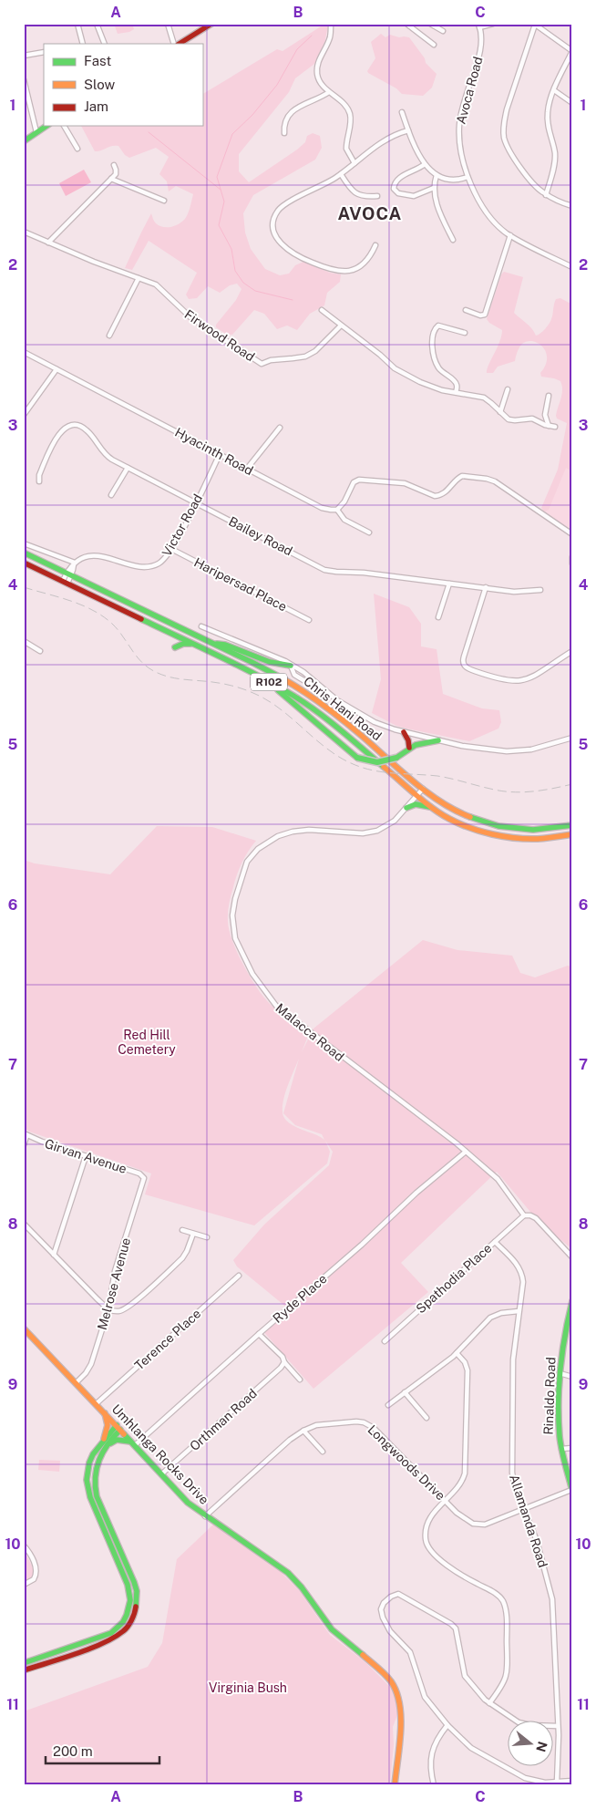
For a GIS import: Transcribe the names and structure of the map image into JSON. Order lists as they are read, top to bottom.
{
  "streets": {
    "main road": [
      "R102",
      "Chris Hani Road",
      "Rinaldo Road",
      "Umhlanga Rocks Drive"
    ],
    "street": [
      "Avoca Road",
      "Firwood Road",
      "Hyacinth Road",
      "Victor Road",
      "Bailey Road",
      "Haripersad Place",
      "Malacca Road",
      "Girvan Avenue",
      "Spathodia Place",
      "Melrose Avenue",
      "Ryde Place",
      "Terence Place",
      "Orthman Road",
      "Longwoods Drive",
      "Allamanda Road"
    ]
  },
  "crossings": [
    ["Hyacinth Road", "Victor Road"],
    ["Victor Road", "Bailey Road"],
    ["Victor Road", "Haripersad Place"],
    ["Chris Hani Road", "Malacca Road"],
    ["Malacca Road", "Spathodia Place"],
    ["Malacca Road", "Ryde Place"],
    ["Girvan Avenue", "Melrose Avenue"],
    ["Spathodia Place", "Allamanda Road"],
    ["Melrose Avenue", "Umhlanga Rocks Drive"],
    ["Ryde Place", "Umhlanga Rocks Drive"],
    ["Terence Place", "Umhlanga Rocks Drive"],
    ["Rinaldo Road", "Longwoods Drive"],
    ["Orthman Road", "Umhlanga Rocks Drive"],
    ["Umhlanga Rocks Drive", "Longwoods Drive"],
    ["Longwoods Drive", "Allamanda Road"]
  ],
  "districts": ["AVOCA"],
  "parks": ["Red Hill Cemetery", "Virginia Bush"],
  "legend": ["Fast", "Slow", "Jam"],
  "scale_bar": "200 m",
  "north": "right",
  "grid": {
    "columns": ["A", "B", "C"],
    "rows": [
      "1",
      "2",
      "3",
      "4",
      "5",
      "6",
      "7",
      "8",
      "9",
      "10",
      "11"
    ]
  }
}
